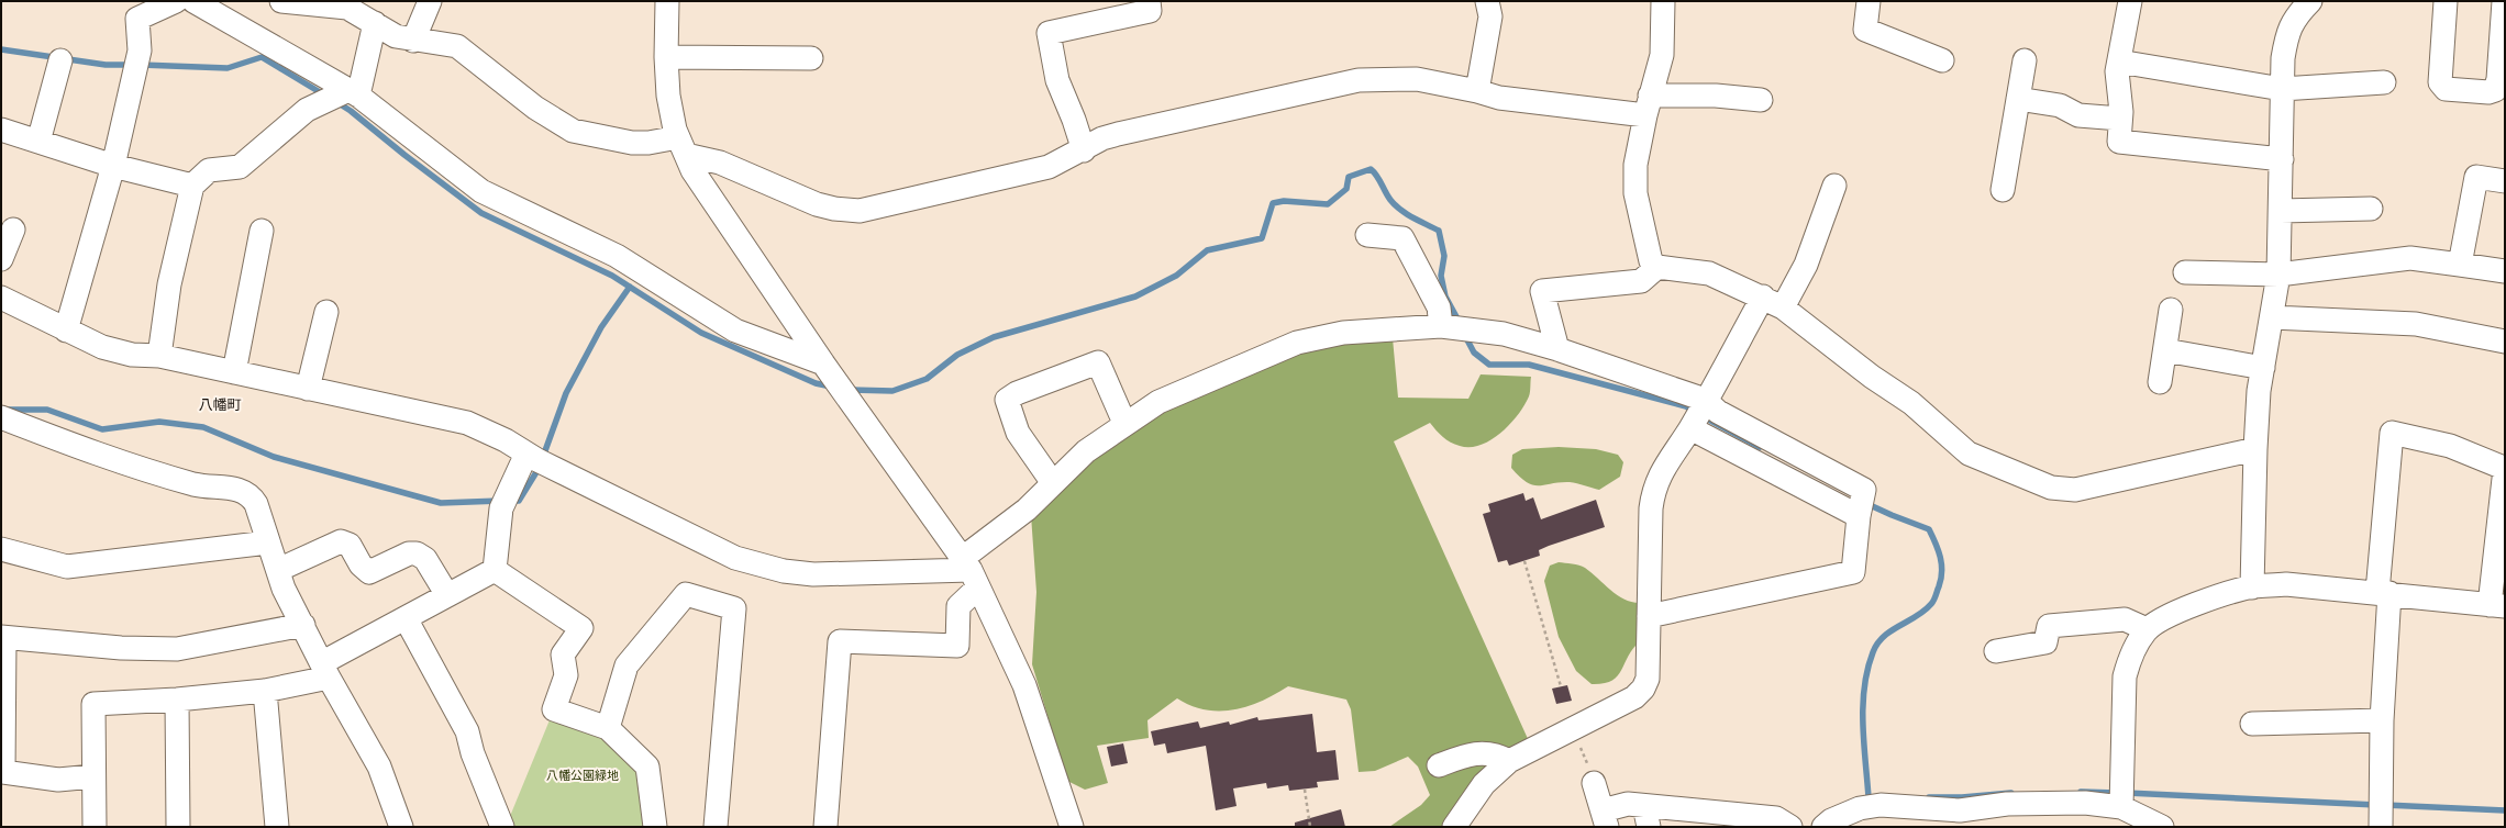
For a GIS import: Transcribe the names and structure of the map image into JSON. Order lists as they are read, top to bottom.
{
  "districts": ["八幡町"],
  "parks": ["八幡公園緑地"]
}
